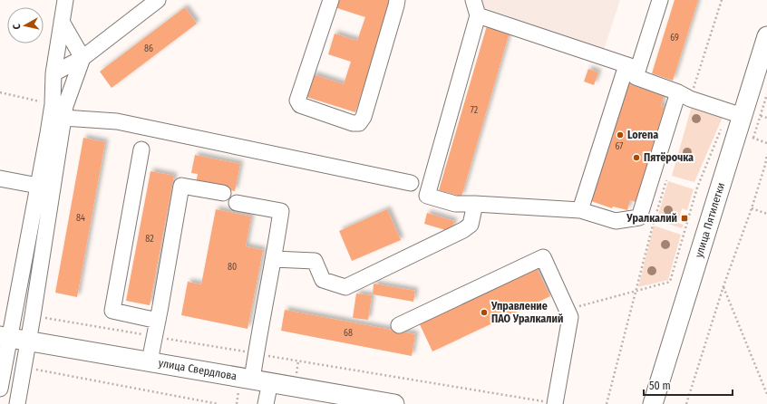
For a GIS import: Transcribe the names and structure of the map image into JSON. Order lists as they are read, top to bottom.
{
  "streets": {
    "main road": ["улица Пятилетки", "улица Свердлова"]
  },
  "places": {
    "other": ["Lorena", "Пятёрочка", "Управление ПАО Уралкалий"],
    "transit": ["Уралкалий"]
  },
  "house_numbers": [
    "69",
    "86",
    "72",
    "67",
    "84",
    "82",
    "80",
    "68"
  ],
  "scale_bar": "50 m",
  "north": "left"
}
